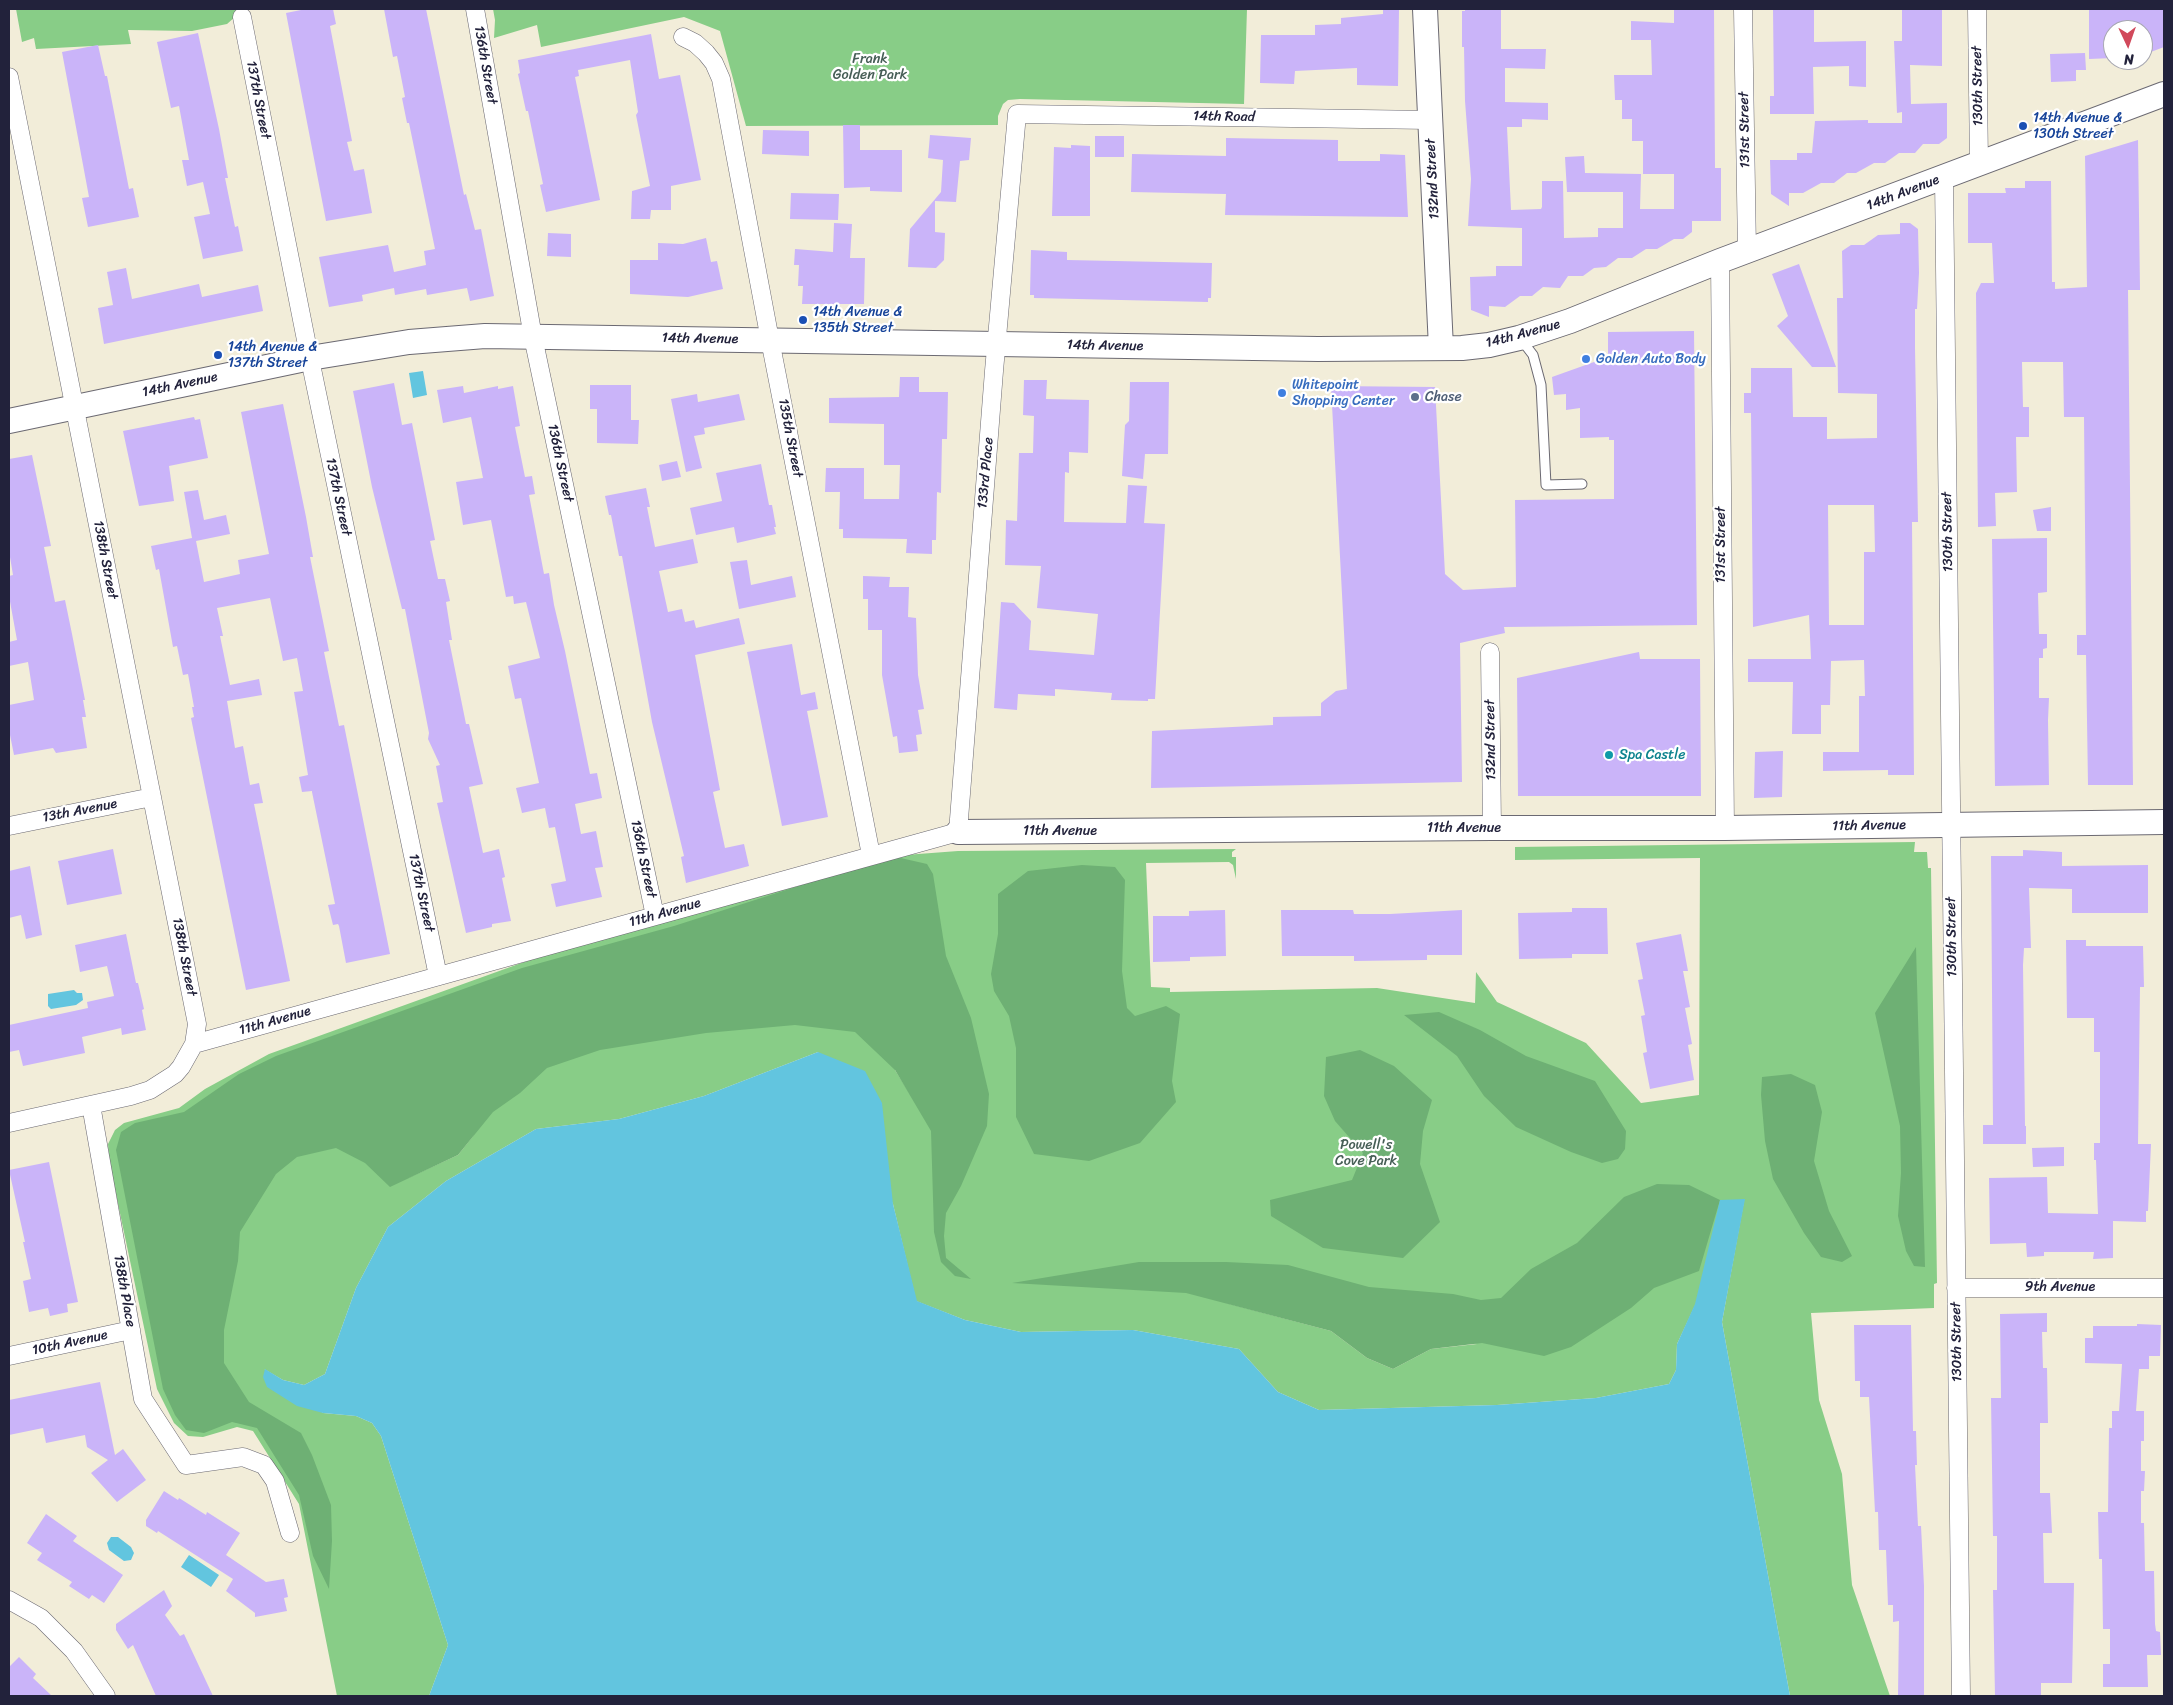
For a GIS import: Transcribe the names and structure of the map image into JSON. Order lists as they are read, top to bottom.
{
  "streets": {
    "street": [
      "136th Street",
      "130th Street",
      "137th Street",
      "14th Road",
      "131st Street",
      "132nd Street",
      "14th Avenue",
      "135th Street",
      "133rd Place",
      "138th Street",
      "13th Avenue",
      "11th Avenue",
      "9th Avenue",
      "138th Place",
      "10th Avenue"
    ]
  },
  "crossings": [
    ["136th Street", "14th Avenue"],
    ["136th Street", "11th Avenue"],
    ["130th Street", "14th Avenue"],
    ["130th Street", "11th Avenue"],
    ["130th Street", "9th Avenue"],
    ["137th Street", "14th Avenue"],
    ["137th Street", "11th Avenue"],
    ["14th Road", "132nd Street"],
    ["14th Road", "133rd Place"],
    ["131st Street", "14th Avenue"],
    ["131st Street", "11th Avenue"],
    ["132nd Street", "14th Avenue"],
    ["132nd Street", "11th Avenue"],
    ["14th Avenue", "135th Street"],
    ["14th Avenue", "133rd Place"],
    ["14th Avenue", "138th Street"],
    ["135th Street", "11th Avenue"],
    ["133rd Place", "11th Avenue"],
    ["138th Street", "13th Avenue"],
    ["138th Street", "11th Avenue"],
    ["138th Place", "10th Avenue"]
  ],
  "parks": ["Frank Golden Park", "Powell's Cove Park"],
  "places": [
    "14th Avenue & 130th Street",
    "14th Avenue & 135th Street",
    "14th Avenue & 137th Street",
    "Golden Auto Body",
    "Whitepoint Shopping Center",
    "Chase",
    "Spa Castle"
  ],
  "north": "bottom"
}
